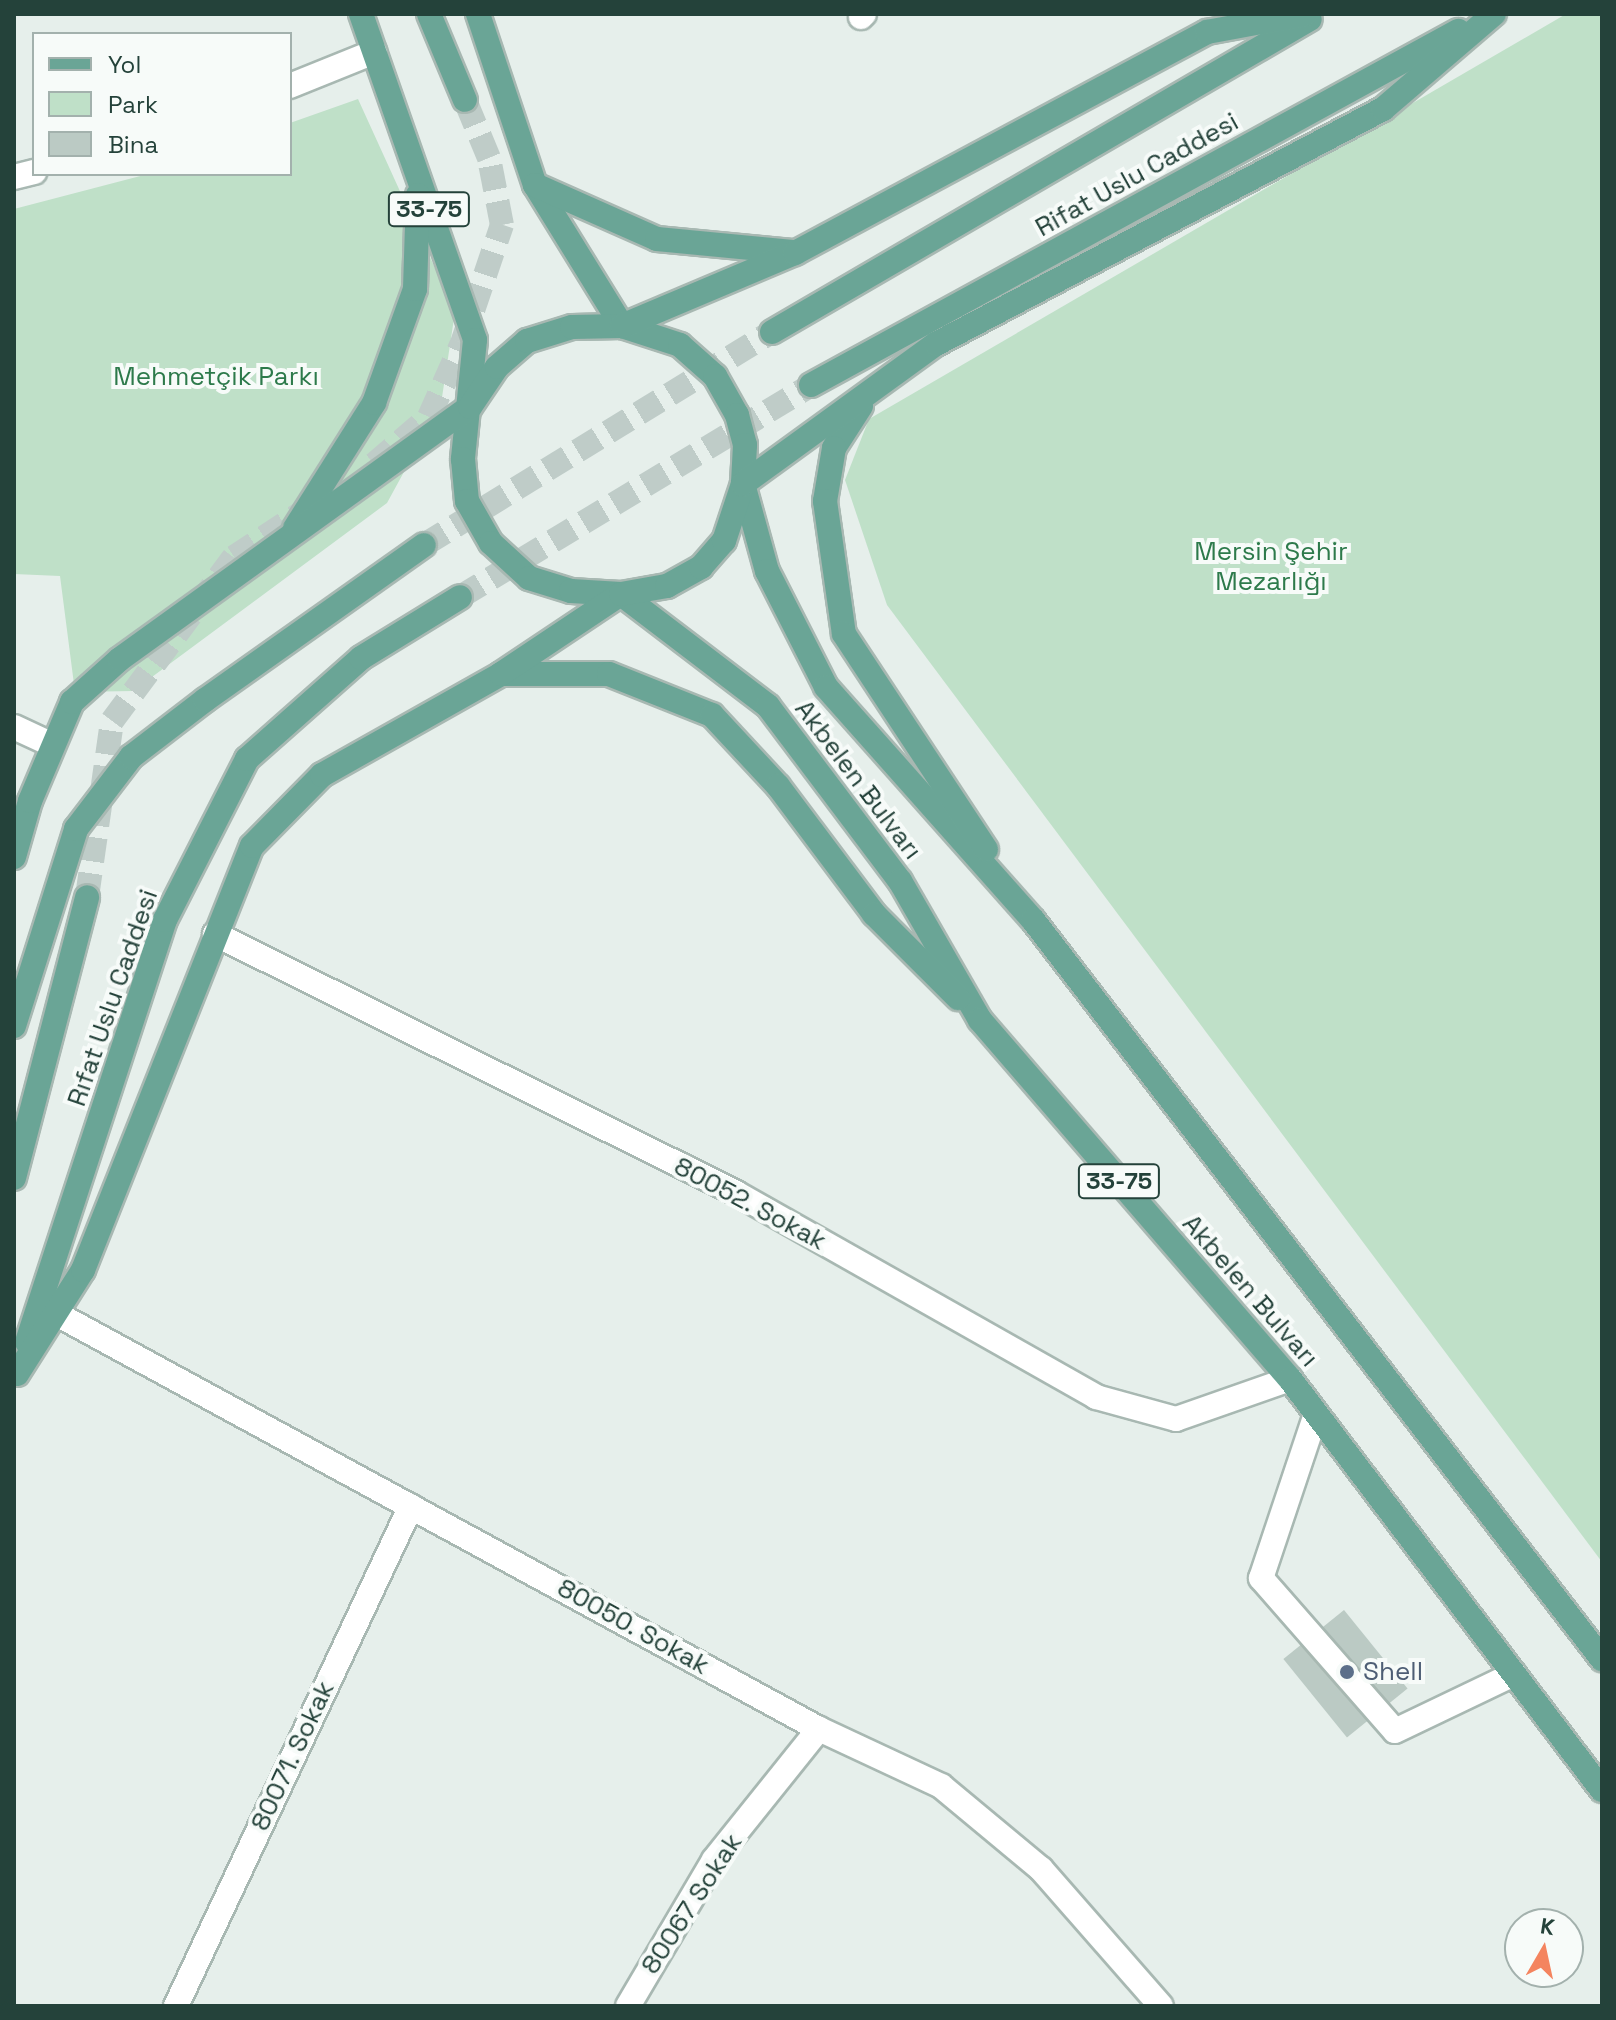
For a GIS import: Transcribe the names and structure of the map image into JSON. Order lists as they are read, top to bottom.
{
  "streets": {
    "main road": [
      "Rifat Uslu Caddesi",
      "33-75",
      "Akbelen Bulvarı",
      "Rıfat Uslu Caddesi"
    ],
    "street": [
      "80052. Sokak",
      "80050. Sokak",
      "80071. Sokak",
      "80067 Sokak"
    ]
  },
  "crossings": [
    ["33-75", "Akbelen Bulvarı"],
    ["Akbelen Bulvarı", "80052. Sokak"],
    ["80050. Sokak", "80071. Sokak"],
    ["80050. Sokak", "80067 Sokak"]
  ],
  "parks": ["Mehmetçik Parkı", "Mersin Şehir Mezarlığı"],
  "places": ["Shell"],
  "legend": ["Yol", "Park", "Bina"],
  "north": "top"
}
